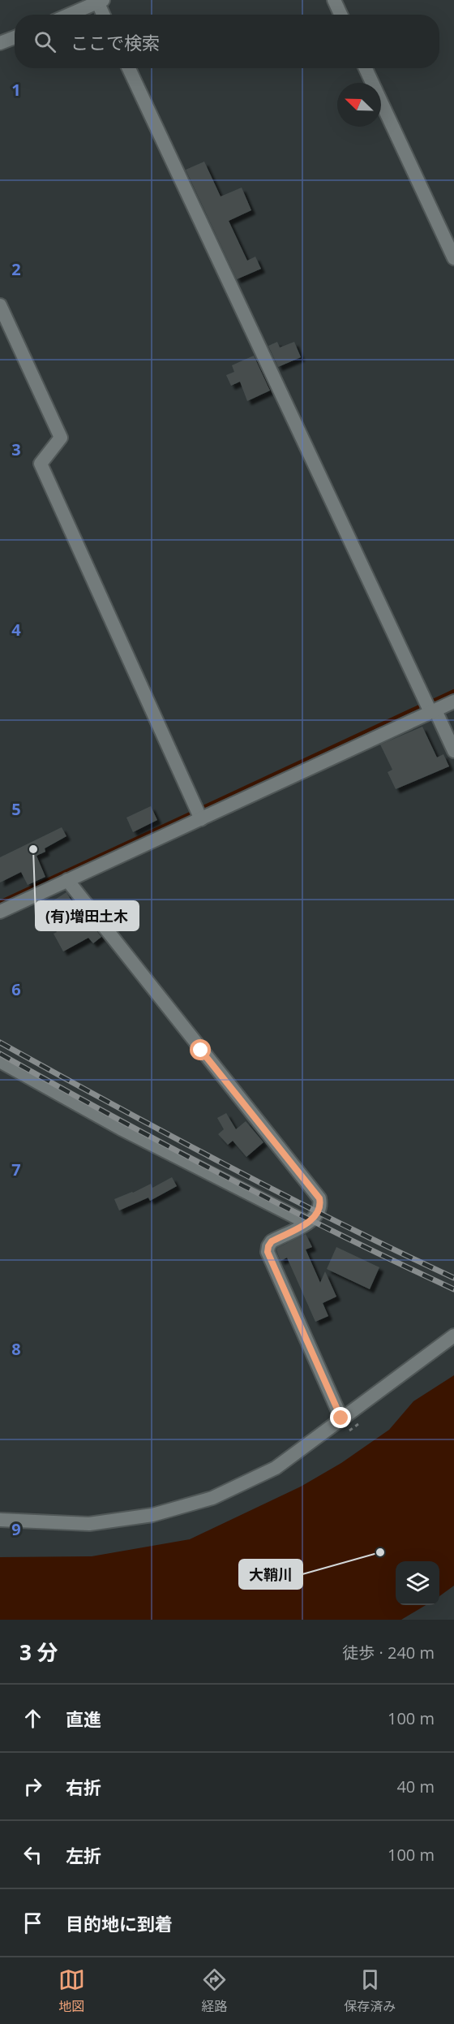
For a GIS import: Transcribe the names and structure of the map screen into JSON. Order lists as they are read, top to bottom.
{
  "places": ["(有)増田土木", "大鞘川"],
  "north": "top left",
  "page": {
    "search": "ここで検索",
    "heading": ["3 分", "徒歩 · 240 m"],
    "list": [
      ["直進", "100 m"],
      ["右折", "40 m"],
      ["左折", "100 m"],
      "目的地に到着"
    ],
    "nav": ["地図", "経路", "保存済み"]
  },
  "grid": {
    "rows": [
      "1",
      "2",
      "3",
      "4",
      "5",
      "6",
      "7",
      "8",
      "9"
    ]
  }
}
